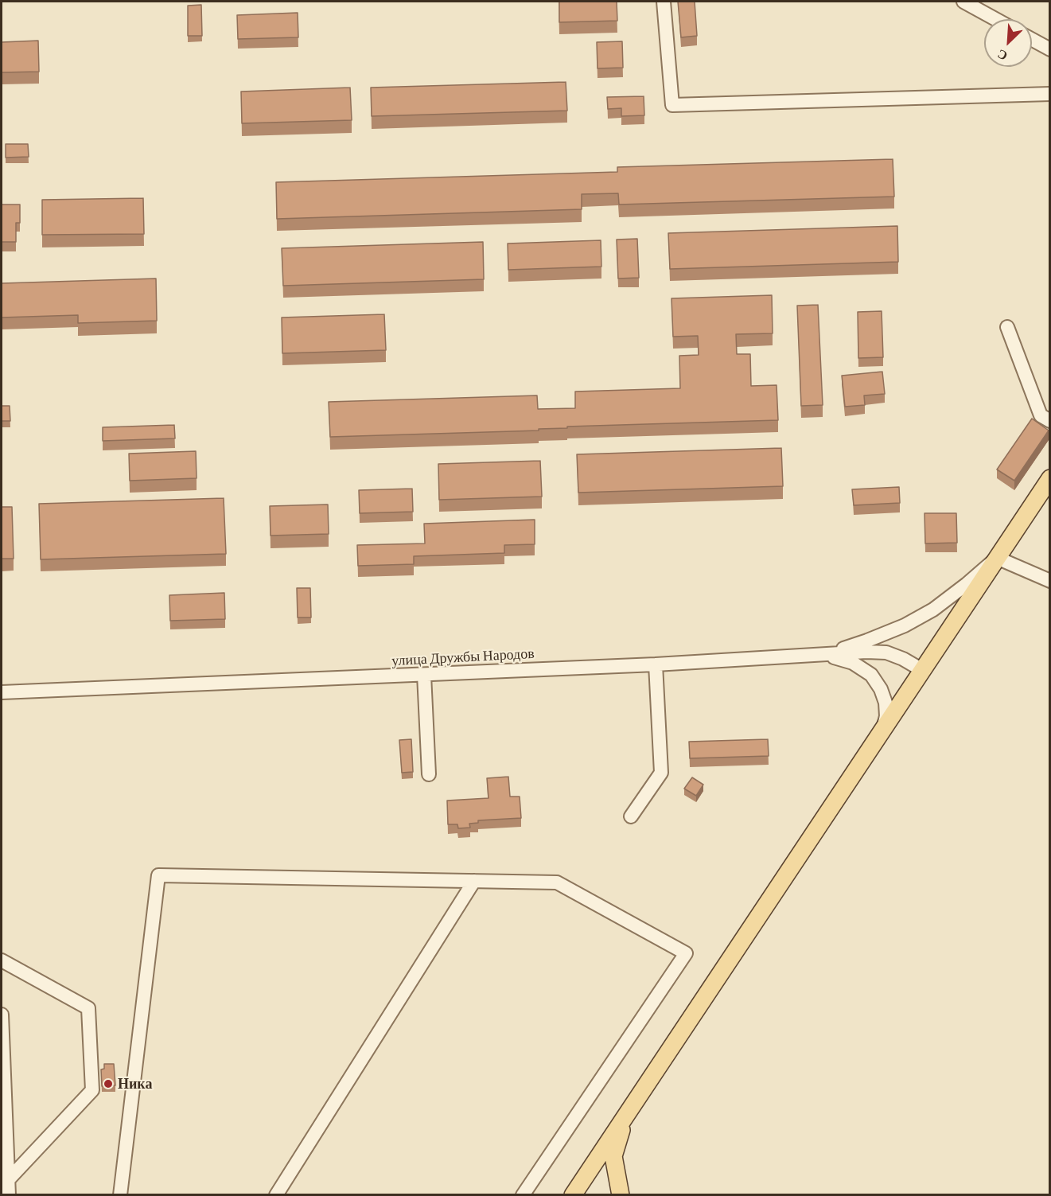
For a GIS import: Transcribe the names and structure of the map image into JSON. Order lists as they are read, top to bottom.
{
  "streets": {
    "street": ["улица Дружбы Народов"]
  },
  "places": ["Ника"],
  "north": "bottom left"
}
